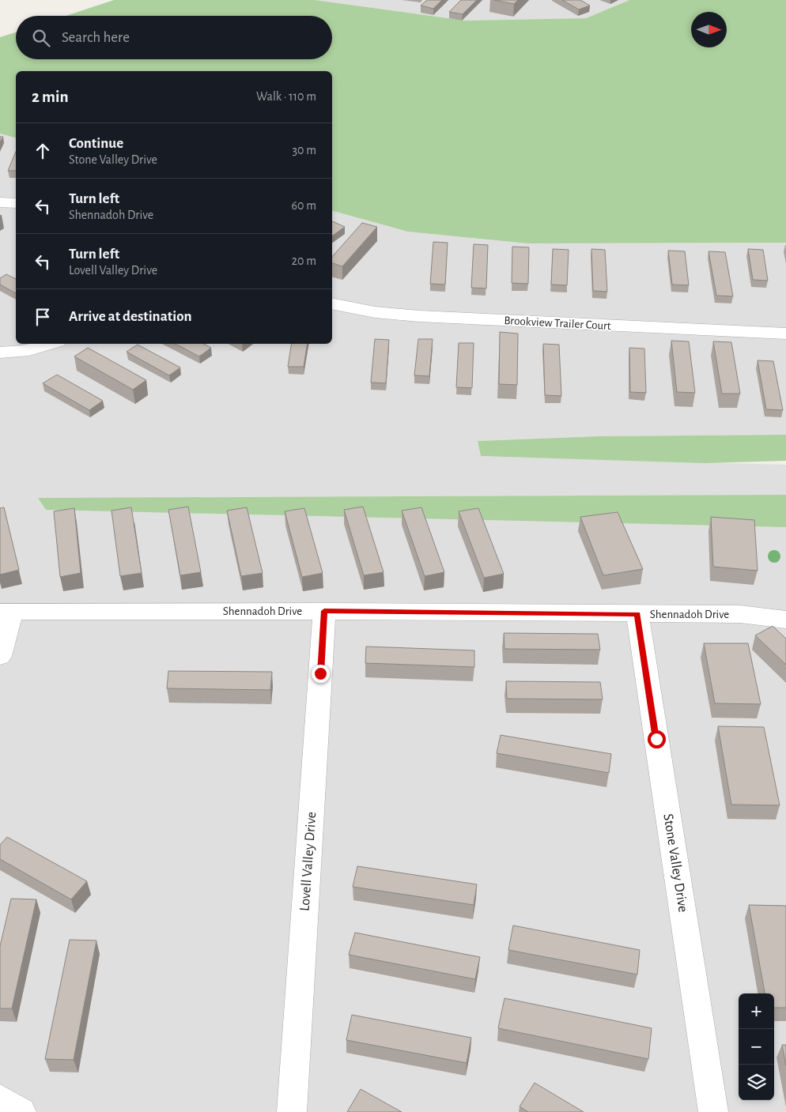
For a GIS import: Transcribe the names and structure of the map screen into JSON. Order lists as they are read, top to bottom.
{
  "streets": {
    "street": [
      "Brookview Trailer Court",
      "Shennadoh Drive",
      "Lovell Valley Drive",
      "Stone Valley Drive"
    ]
  },
  "crossings": [
    ["Shennadoh Drive", "Lovell Valley Drive"],
    ["Shennadoh Drive", "Stone Valley Drive"]
  ],
  "north": "right",
  "page": {
    "search": "Search here",
    "heading": ["2 min", "Walk · 110 m"],
    "list": [
      ["Continue", "Stone Valley Drive", "30 m"],
      ["Turn left", "Shennadoh Drive", "60 m"],
      ["Turn left", "Lovell Valley Drive", "20 m"],
      "Arrive at destination"
    ],
    "map_buttons": ["+", "−"]
  }
}
